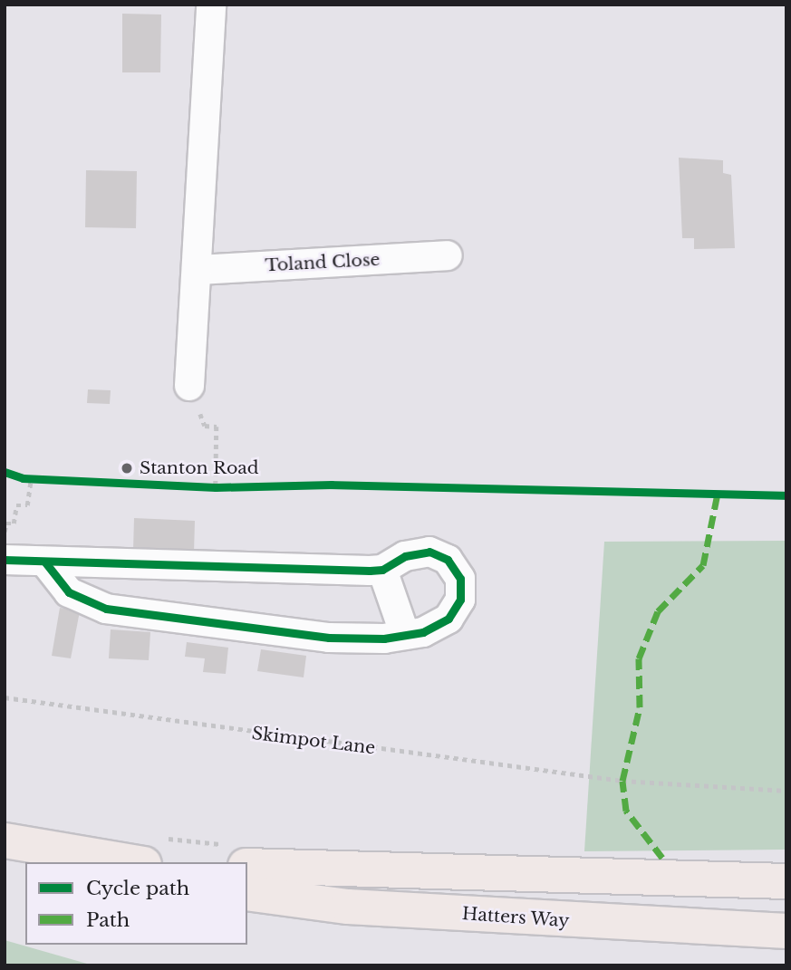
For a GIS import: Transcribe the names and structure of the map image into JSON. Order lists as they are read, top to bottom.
{
  "streets": {
    "main road": ["Hatters Way"],
    "street": ["Toland Close"],
    "path": ["Skimpot Lane"]
  },
  "places": ["Stanton Road"],
  "legend": ["Cycle path", "Path"]
}
